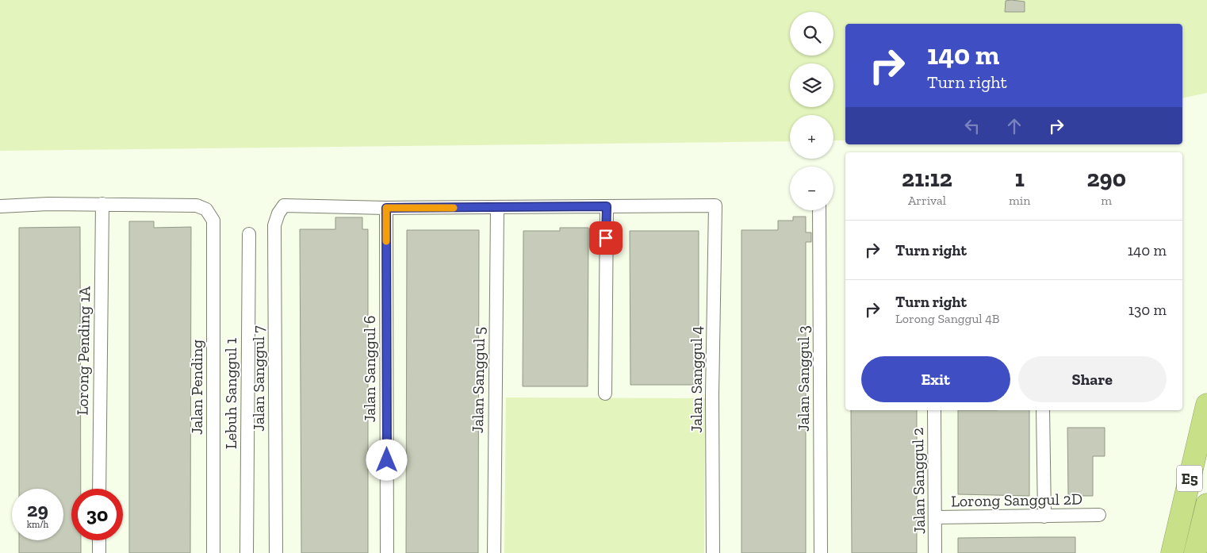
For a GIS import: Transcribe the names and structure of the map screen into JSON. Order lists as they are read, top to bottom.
{
  "streets": {
    "highway": ["E5"],
    "street": [
      "Lorong Pending 1A",
      "Jalan Sanggul 6",
      "Jalan Sanggul 7",
      "Jalan Sanggul 3",
      "Jalan Sanggul 4",
      "Jalan Sanggul 5",
      "Jalan Pending",
      "Lebuh Sanggul 1",
      "Jalan Sanggul 2",
      "Lorong Sanggul 2D"
    ]
  },
  "crossings": [
    ["Lorong Pending 1A", "Jalan Pending"],
    ["Jalan Sanggul 6", "Jalan Sanggul 7"],
    ["Jalan Sanggul 2", "Lorong Sanggul 2D"]
  ],
  "page": {
    "map_buttons": ["+", "−"],
    "turn": ["140 m", "Turn right"],
    "eta": [
      "21:12",
      "Arrival",
      "1",
      "min",
      "290",
      "m"
    ],
    "list": [
      {
        "name": "Turn right",
        "value": "140 m"
      },
      {
        "name": "Turn right",
        "note": "Lorong Sanggul 4B",
        "value": "130 m"
      }
    ],
    "buttons": ["Exit", "Share"],
    "speed": "29 km/h",
    "limit": "30"
  }
}
